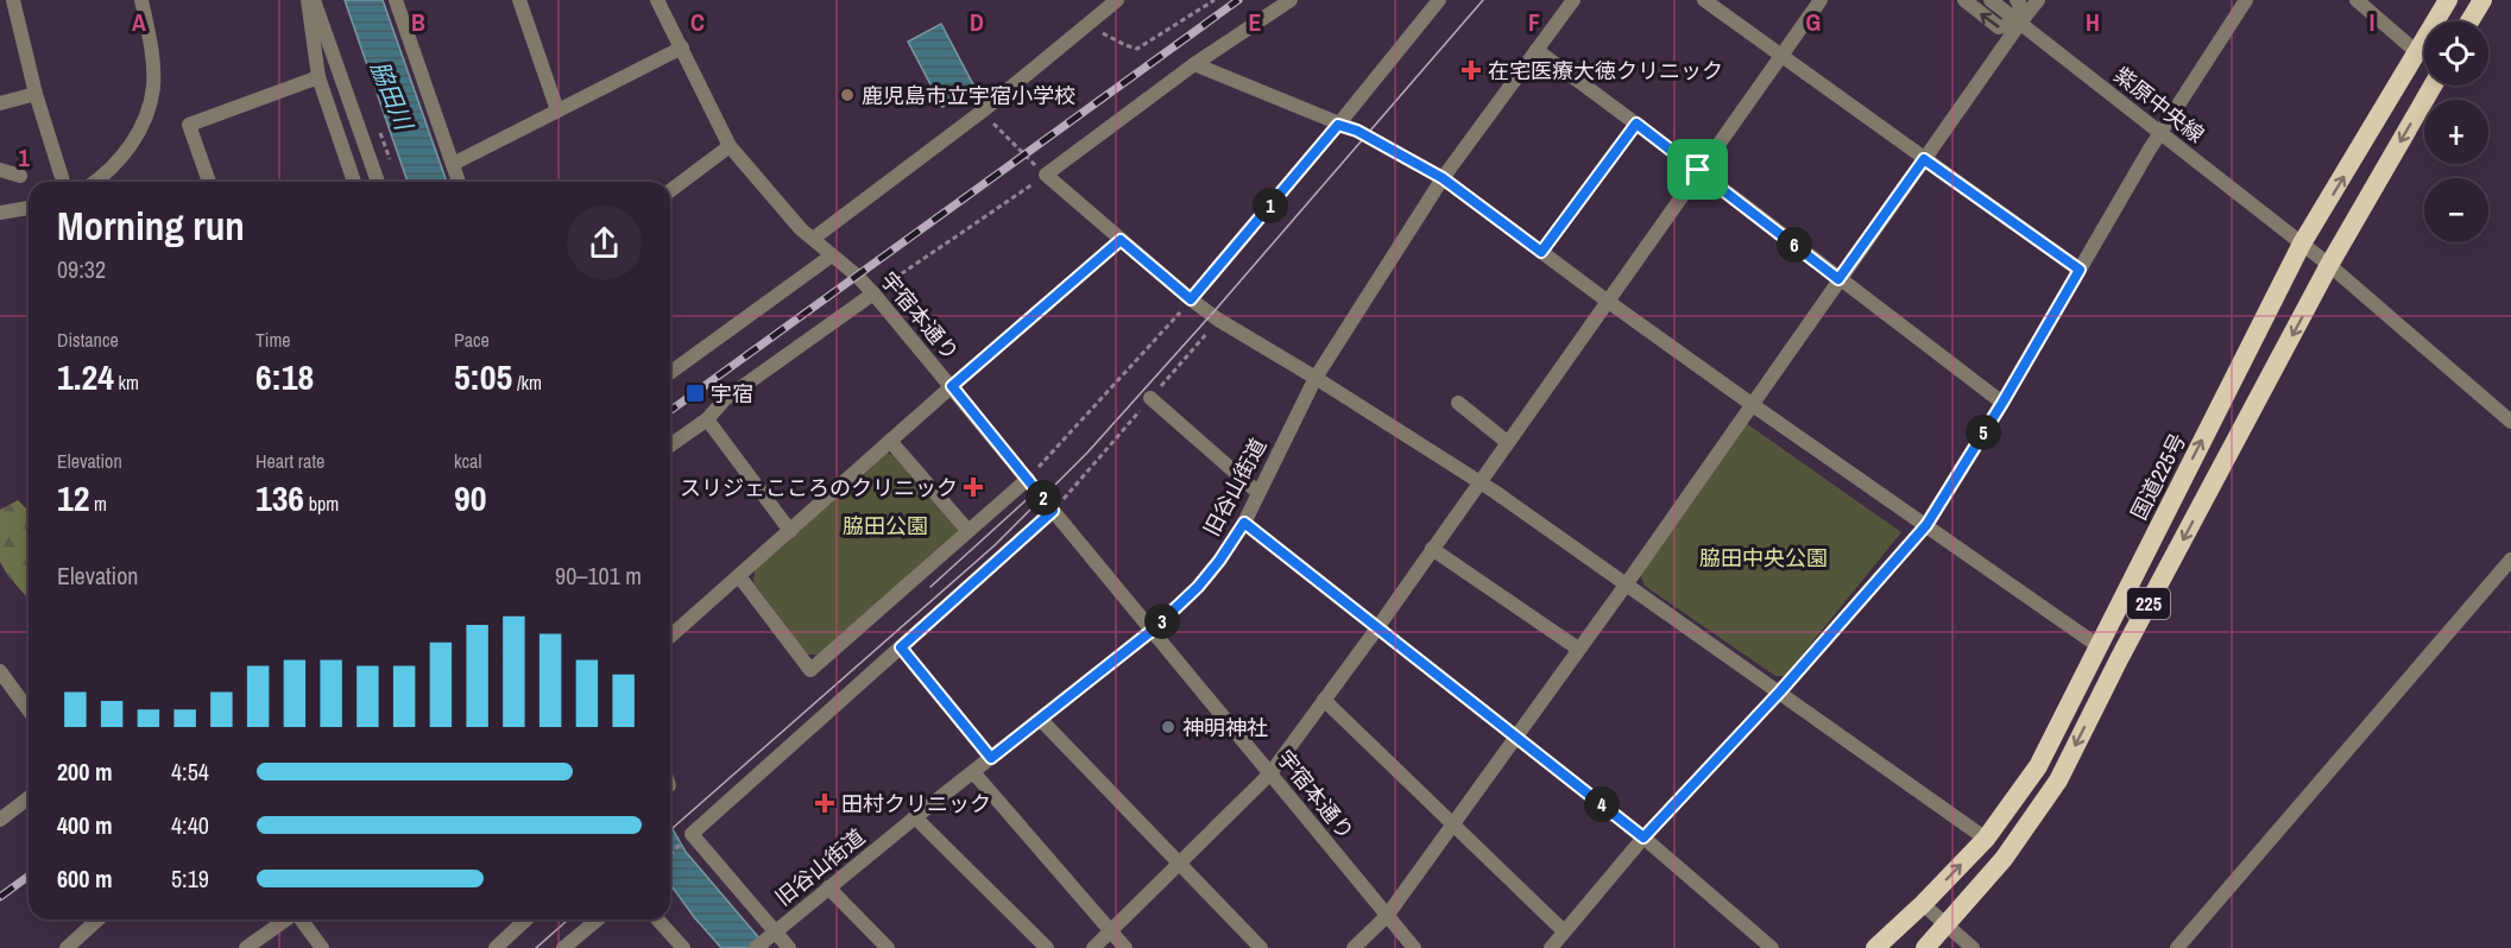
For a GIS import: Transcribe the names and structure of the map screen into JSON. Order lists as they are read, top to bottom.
{
  "streets": {
    "highway": ["国道225号", "225"],
    "street": ["紫原中央線", "宇宿本通り", "旧谷山街道"]
  },
  "crossings": [
    ["紫原中央線", "国道225号"],
    ["紫原中央線", "225"],
    ["宇宿本通り", "旧谷山街道"]
  ],
  "water": ["脇田川"],
  "parks": ["脇田公園", "脇田中央公園"],
  "places": {
    "health": ["在宅医療大徳クリニック", "スリジェこころのクリニック", "田村クリニック"],
    "other": ["鹿児島市立宇宿小学校", "神明神社"],
    "transit": ["宇宿"]
  },
  "page": {
    "map_buttons": ["+", "−"],
    "heading": ["Morning run", "09:32"],
    "pins": [
      "1",
      "6",
      "5",
      "2",
      "3",
      "4"
    ],
    "stats": [
      ["Distance", "1.24 km"],
      ["Time", "6:18"],
      ["Pace", "5:05 /km"],
      ["Elevation", "12 m"],
      ["Heart rate", "136 bpm"],
      ["kcal", "90"]
    ],
    "chart": ["Elevation", "90–101 m"],
    "list": [
      {
        "name": "200 m",
        "note": "4:54"
      },
      {
        "name": "400 m",
        "note": "4:40"
      },
      {
        "name": "600 m",
        "note": "5:19"
      }
    ]
  },
  "grid": {
    "columns": [
      "A",
      "B",
      "C",
      "D",
      "E",
      "F",
      "G",
      "H",
      "I"
    ],
    "rows": ["1"]
  }
}
